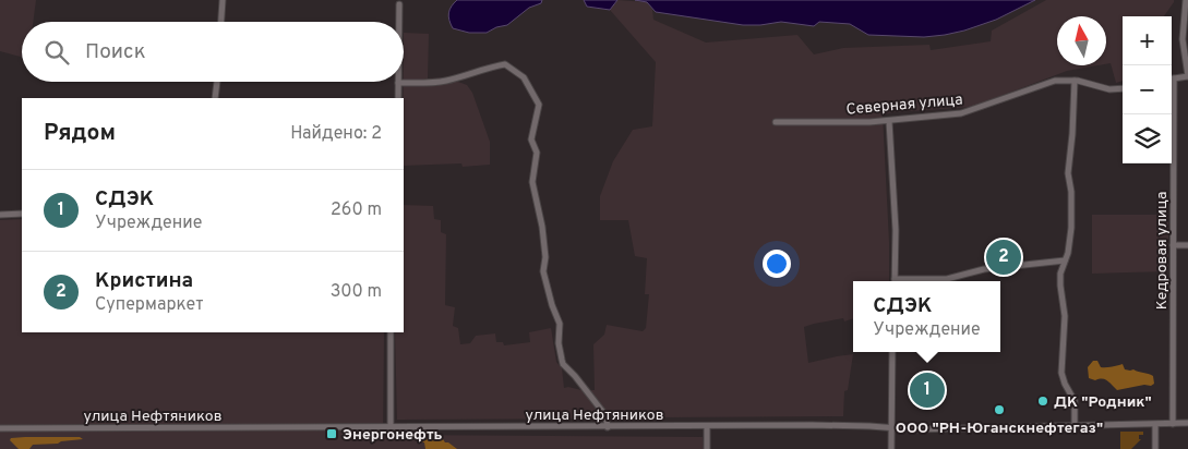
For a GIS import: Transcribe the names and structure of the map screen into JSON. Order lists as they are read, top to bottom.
{
  "streets": {
    "street": ["Северная улица", "Кедровая улица", "улица Нефтяников"]
  },
  "crossings": [
    ["Кедровая улица", "улица Нефтяников"]
  ],
  "places": {
    "other": ["ДК \"Родник\"", "ООО \"РН-Юганскнефтегаз\""],
    "transit": ["Энергонефть"]
  },
  "north": "top",
  "page": {
    "map_buttons": ["+", "−"],
    "search": "Поиск",
    "heading": ["Рядом", "Найдено: 2"],
    "list": [
      {
        "mark": "1",
        "name": "СДЭК",
        "note": "Учреждение",
        "value": "260 m"
      },
      {
        "mark": "2",
        "name": "Кристина",
        "note": "Супермаркет",
        "value": "300 m"
      }
    ],
    "pins": ["2", "1"],
    "popup": ["СДЭК", "Учреждение"]
  }
}
